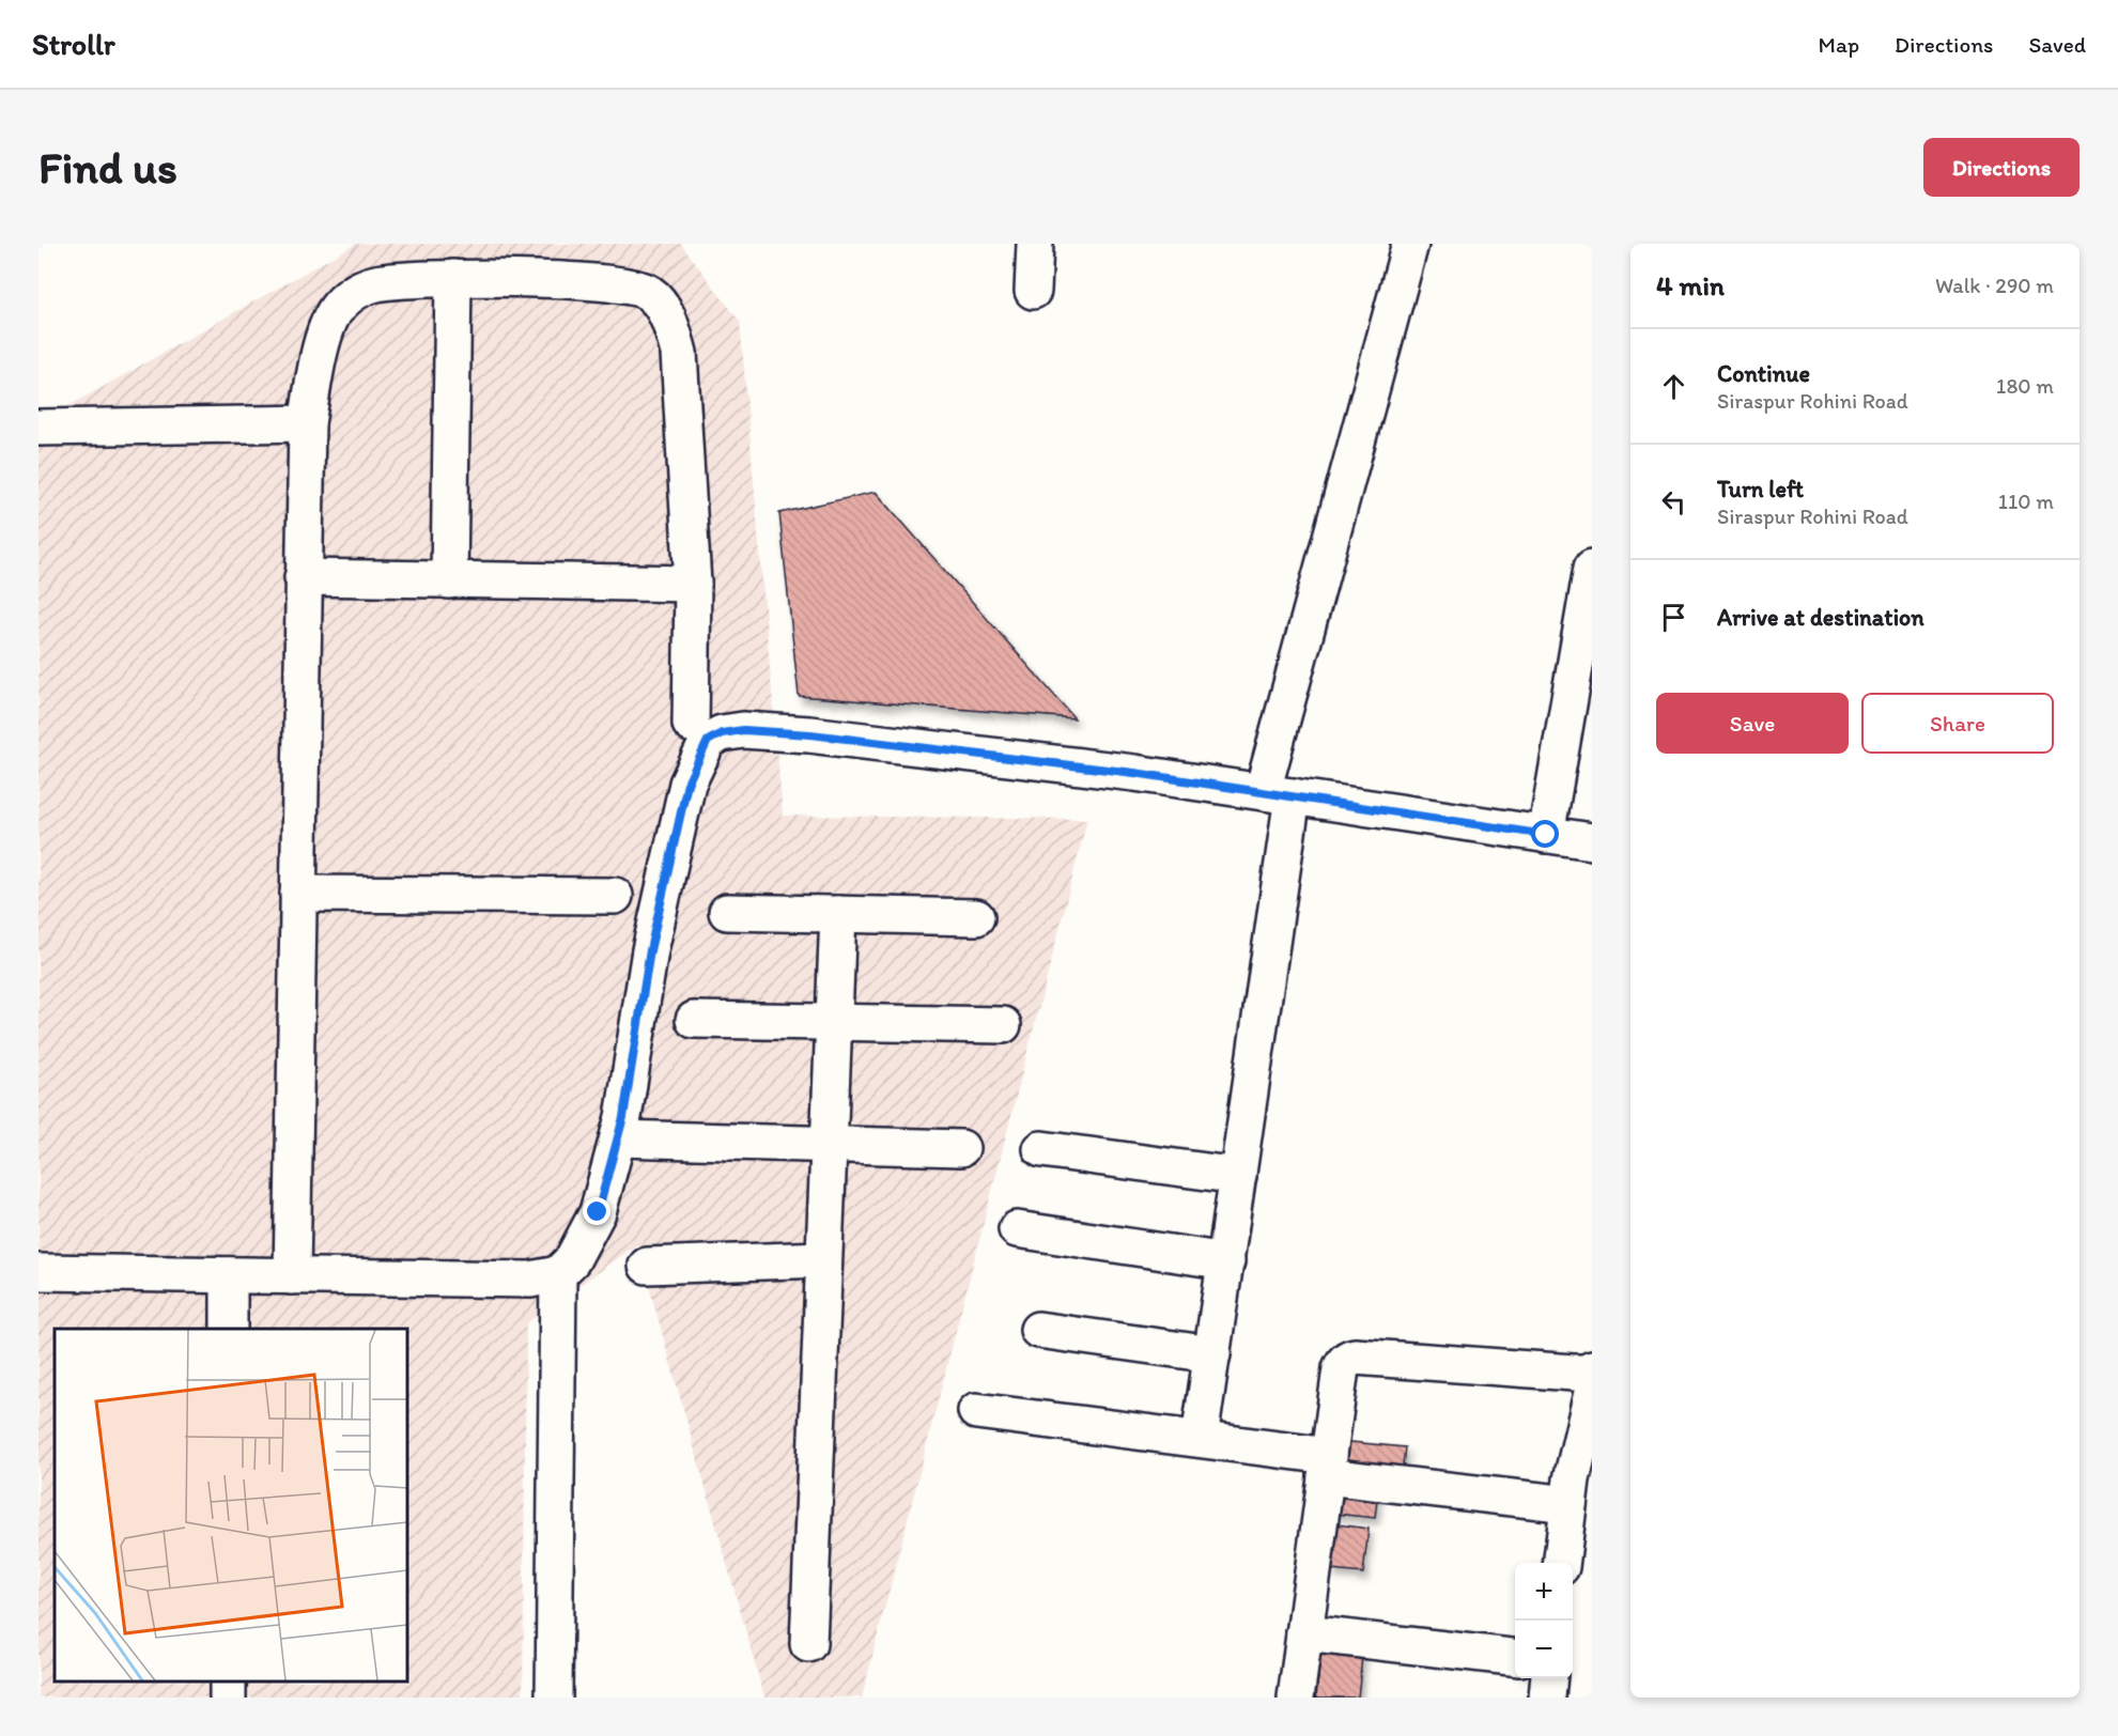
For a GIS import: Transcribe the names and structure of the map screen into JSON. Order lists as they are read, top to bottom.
{
  "page": {
    "header": "Strollr",
    "nav": ["Map", "Directions", "Saved"],
    "buttons": [
      "Directions",
      ["Save", "Share"]
    ],
    "title": "Find us",
    "heading": ["4 min", "Walk · 290 m"],
    "list": [
      ["Continue", "Siraspur Rohini Road", "180 m"],
      ["Turn left", "Siraspur Rohini Road", "110 m"],
      "Arrive at destination"
    ],
    "map_buttons": ["+", "−"]
  }
}
